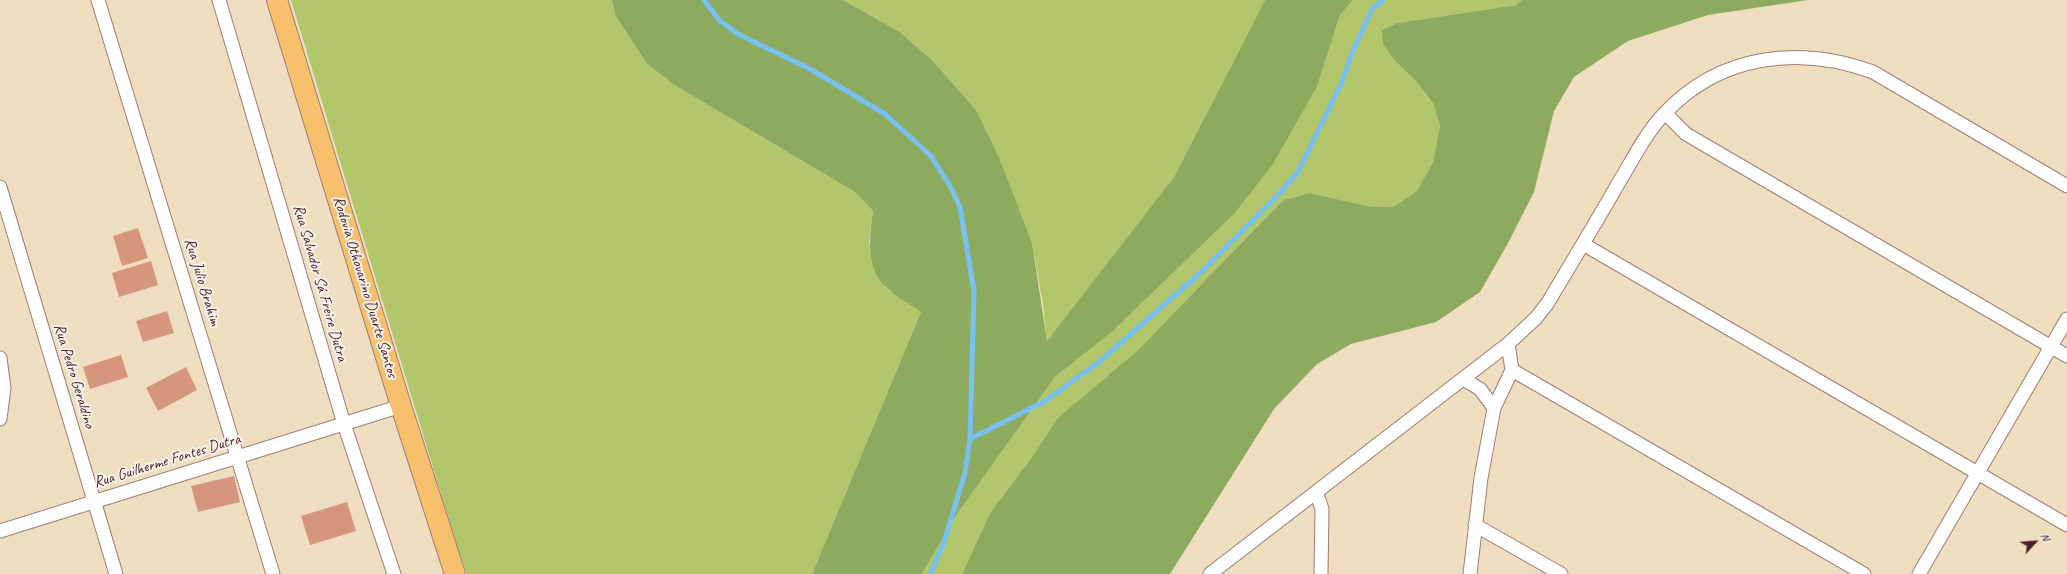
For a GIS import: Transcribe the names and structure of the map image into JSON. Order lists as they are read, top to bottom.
{
  "streets": {
    "main road": ["Rodovia Othovarino Duarte Santos"],
    "street": [
      "Rua Julio Brahim",
      "Rua Salvador Sá Freire Dutra",
      "Rua Pedro Geraldino",
      "Rua Guilherme Fontes Dutra"
    ]
  },
  "crossings": [
    ["Rua Julio Brahim", "Rua Guilherme Fontes Dutra"],
    ["Rua Salvador Sá Freire Dutra", "Rua Guilherme Fontes Dutra"],
    ["Rodovia Othovarino Duarte Santos", "Rua Guilherme Fontes Dutra"],
    ["Rua Pedro Geraldino", "Rua Guilherme Fontes Dutra"]
  ],
  "north": "top right"
}
